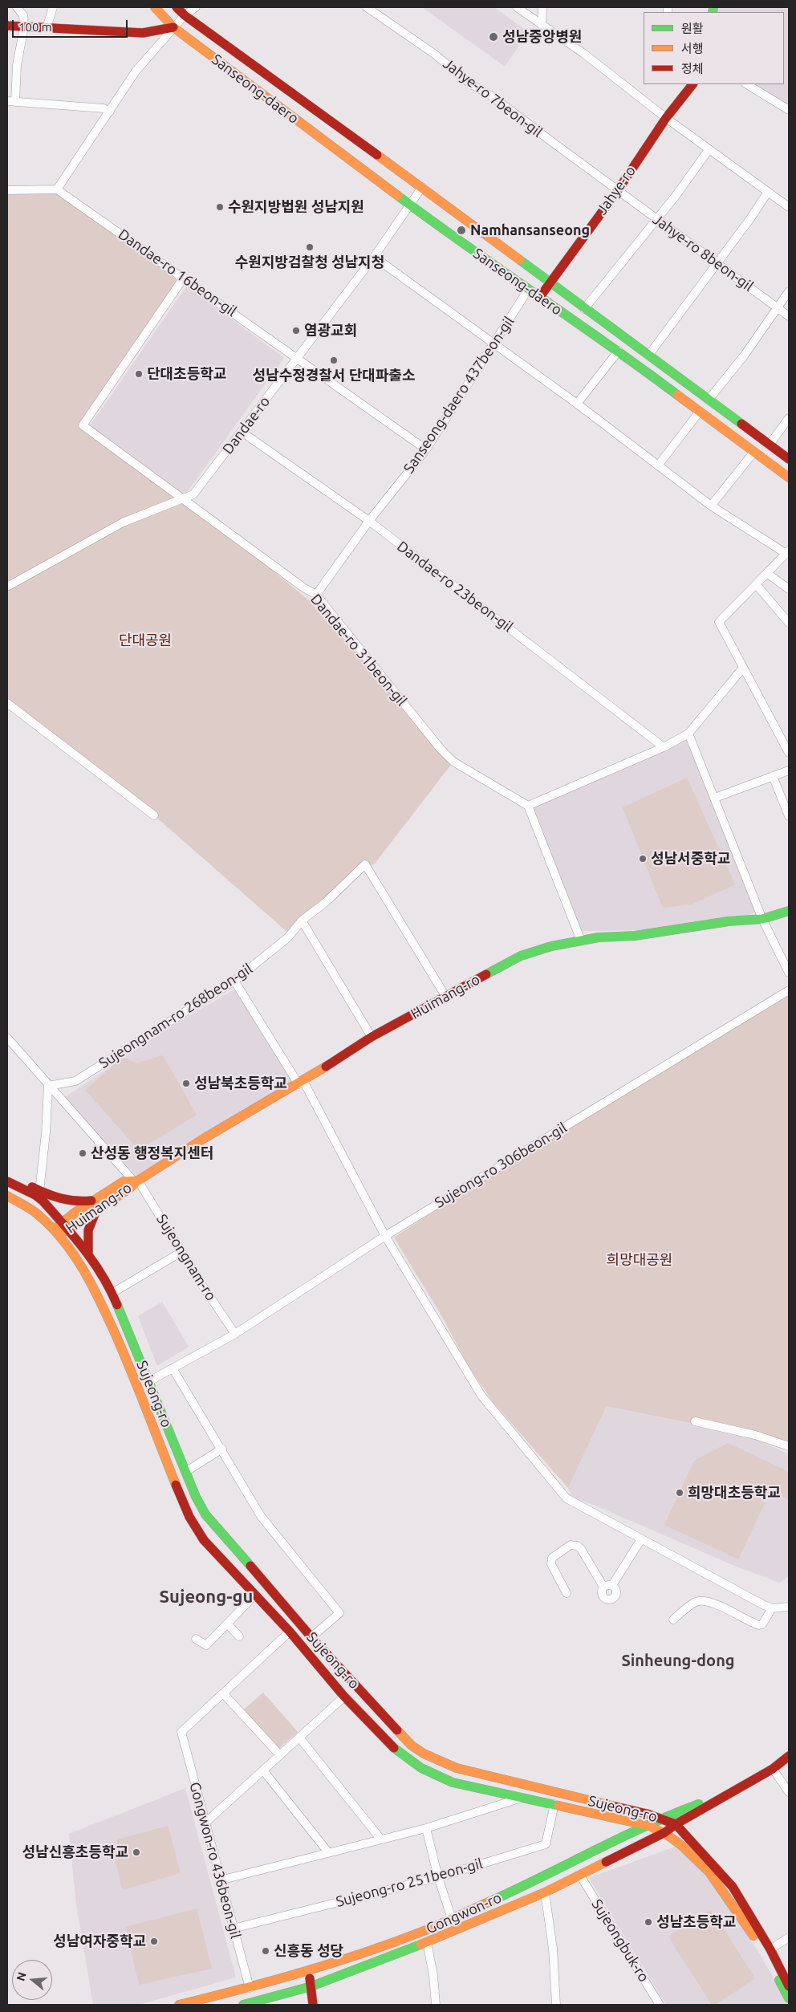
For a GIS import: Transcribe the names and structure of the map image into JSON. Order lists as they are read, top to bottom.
{
  "streets": {
    "main road": [
      "Sanseong-daero",
      "Jahye-ro",
      "Huimang-ro",
      "Sujeong-ro",
      "Gongwon-ro"
    ],
    "street": [
      "Jahye-ro 7beon-gil",
      "Jahye-ro 8beon-gil",
      "Dandae-ro 16beon-gil",
      "Sanseong-daero 437beon-gil",
      "Dandae-ro",
      "Dandae-ro 23beon-gil",
      "Dandae-ro 31beon-gil",
      "Sujeongnam-ro 268beon-gil",
      "Sujeong-ro 306beon-gil",
      "Sujeongnam-ro",
      "Gongwon-ro 436beon-gil",
      "Sujeong-ro 251beon-gil",
      "Sujeongbuk-ro"
    ]
  },
  "crossings": [
    ["Sanseong-daero", "Jahye-ro"],
    ["Sanseong-daero", "Sanseong-daero 437beon-gil"],
    ["Sanseong-daero", "Dandae-ro"],
    ["Jahye-ro 7beon-gil", "Jahye-ro"],
    ["Jahye-ro 7beon-gil", "Jahye-ro 8beon-gil"],
    ["Jahye-ro", "Jahye-ro 8beon-gil"],
    ["Dandae-ro 16beon-gil", "Sanseong-daero 437beon-gil"],
    ["Dandae-ro 16beon-gil", "Dandae-ro"],
    ["Dandae-ro 16beon-gil", "Dandae-ro 31beon-gil"],
    ["Sanseong-daero 437beon-gil", "Dandae-ro 23beon-gil"],
    ["Sanseong-daero 437beon-gil", "Dandae-ro 31beon-gil"],
    ["Dandae-ro", "Dandae-ro 23beon-gil"],
    ["Dandae-ro", "Dandae-ro 31beon-gil"],
    ["Huimang-ro", "Sujeongnam-ro 268beon-gil"],
    ["Huimang-ro", "Sujeongnam-ro"],
    ["Huimang-ro", "Sujeong-ro"],
    ["Sujeongnam-ro 268beon-gil", "Sujeongnam-ro"],
    ["Sujeong-ro 306beon-gil", "Sujeongnam-ro"],
    ["Sujeong-ro 306beon-gil", "Sujeong-ro"],
    ["Sujeong-ro", "Sujeong-ro 251beon-gil"],
    ["Sujeong-ro", "Gongwon-ro"],
    ["Gongwon-ro 436beon-gil", "Sujeong-ro 251beon-gil"],
    ["Gongwon-ro 436beon-gil", "Gongwon-ro"],
    ["Gongwon-ro", "Sujeongbuk-ro"]
  ],
  "districts": ["Sujeong-gu", "Sinheung-dong"],
  "parks": ["단대공원", "희망대공원"],
  "places": [
    "성남중앙병원",
    "수원지방법원 성남지원",
    "Namhansanseong",
    "수원지방검찰청 성남지청",
    "염광교회",
    "성남수정경찰서 단대파출소",
    "단대초등학교",
    "성남서중학교",
    "성남북초등학교",
    "산성동 행정복지센터",
    "희망대초등학교",
    "성남신흥초등학교",
    "성남초등학교",
    "성남여자중학교",
    "신흥동 성당"
  ],
  "legend": ["원활", "서행", "정체"],
  "scale_bar": "100 m",
  "north": "left"
}
